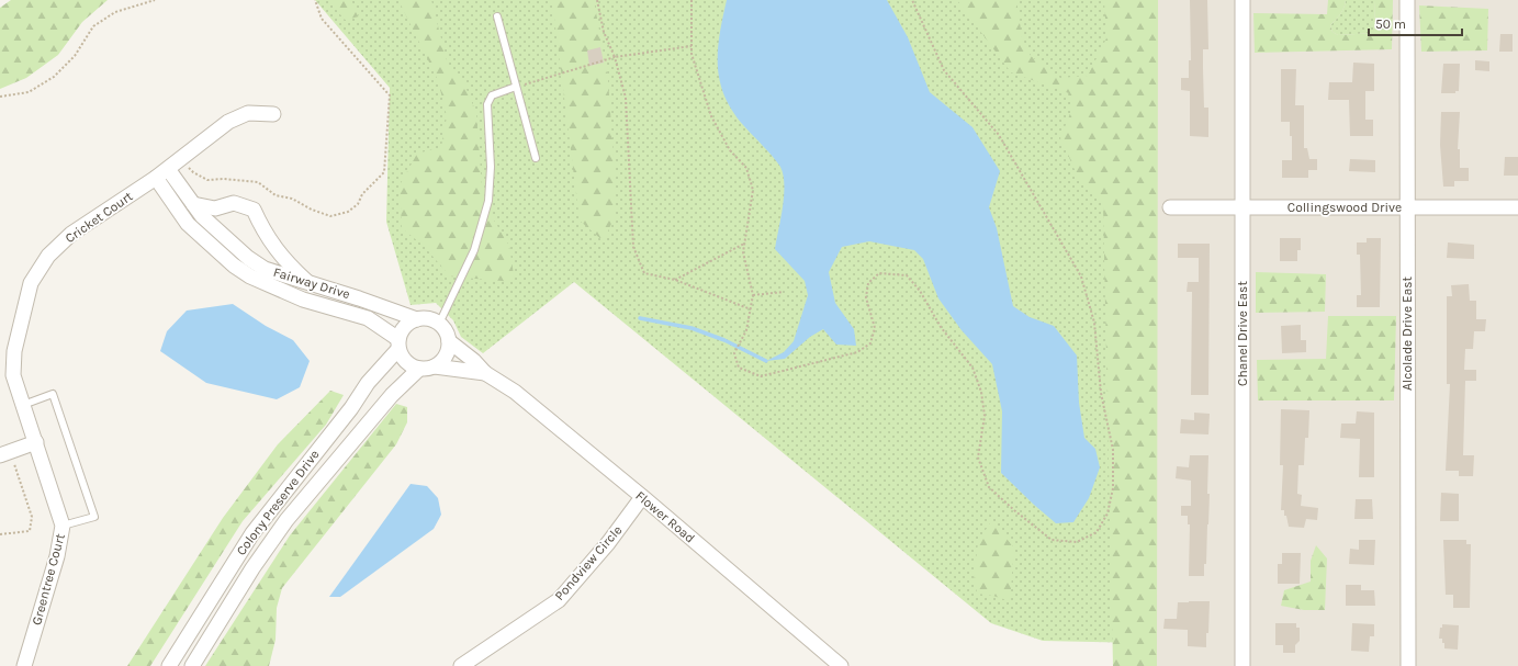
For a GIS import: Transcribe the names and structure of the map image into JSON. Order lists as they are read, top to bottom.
{
  "streets": {
    "street": [
      "Collingswood Drive",
      "Cricket Court",
      "Fairway Drive",
      "Chanel Drive East",
      "Alcolade Drive East",
      "Colony Preserve Drive",
      "Flower Road",
      "Pondview Circle",
      "Greentree Court"
    ]
  },
  "crossings": [
    ["Collingswood Drive", "Chanel Drive East"],
    ["Collingswood Drive", "Alcolade Drive East"],
    ["Cricket Court", "Fairway Drive"],
    ["Cricket Court", "Greentree Court"],
    ["Fairway Drive", "Colony Preserve Drive"],
    ["Fairway Drive", "Flower Road"],
    ["Colony Preserve Drive", "Flower Road"],
    ["Flower Road", "Pondview Circle"]
  ],
  "scale_bar": "50 m"
}
